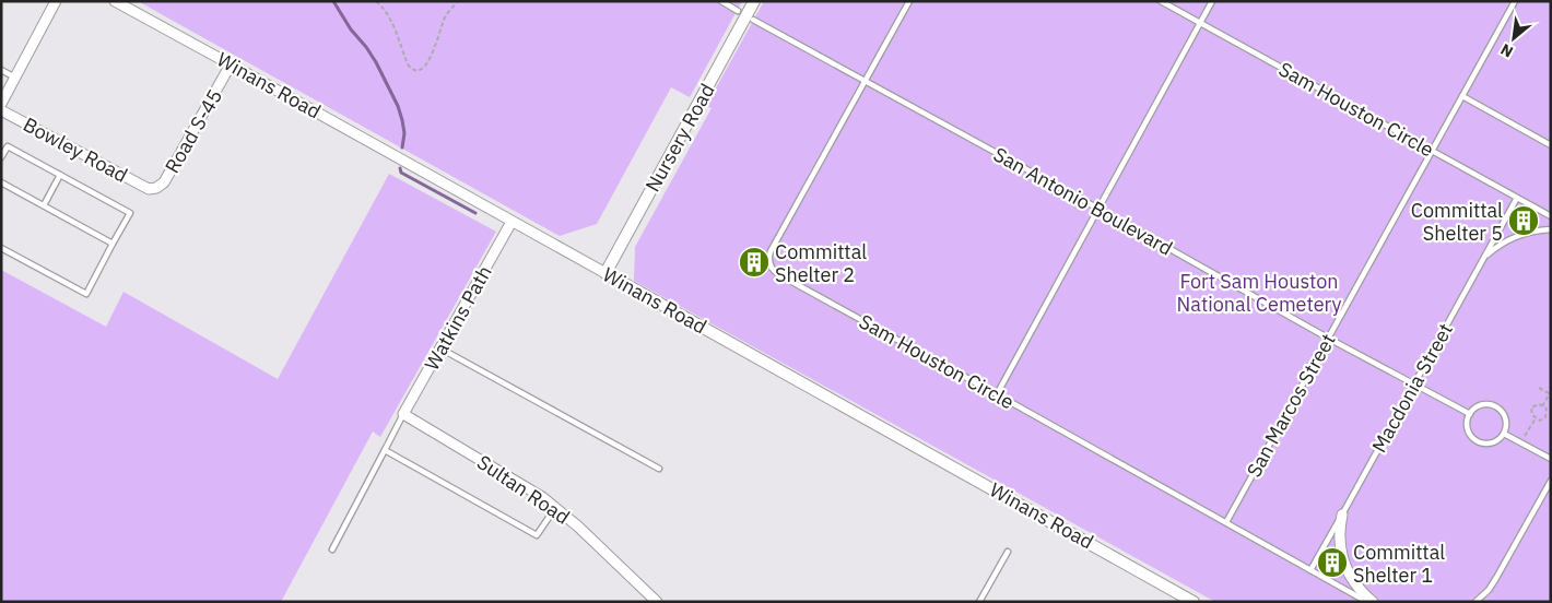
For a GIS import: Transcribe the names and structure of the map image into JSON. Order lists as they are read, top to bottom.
{
  "streets": {
    "street": [
      "Winans Road",
      "Road S-45",
      "Nursery Road",
      "Bowley Road",
      "Watkins Path",
      "Macdonia Street",
      "Sultan Road"
    ],
    "lane": ["Sam Houston Circle", "San Antonio Boulevard", "San Marcos Street"]
  },
  "crossings": [
    ["Winans Road", "Road S-45"],
    ["Winans Road", "Nursery Road"],
    ["Winans Road", "Watkins Path"],
    ["Sam Houston Circle", "San Antonio Boulevard"],
    ["Sam Houston Circle", "Macdonia Street"],
    ["Sam Houston Circle", "San Marcos Street"],
    ["Road S-45", "Bowley Road"],
    ["San Antonio Boulevard", "Macdonia Street"],
    ["San Antonio Boulevard", "San Marcos Street"],
    ["Watkins Path", "Sultan Road"]
  ],
  "parks": ["Fort Sam Houston National Cemetery"],
  "places": {
    "building": ["Committal Shelter 5", "Committal Shelter 2", "Committal Shelter 1"]
  },
  "north": "bottom left"
}
